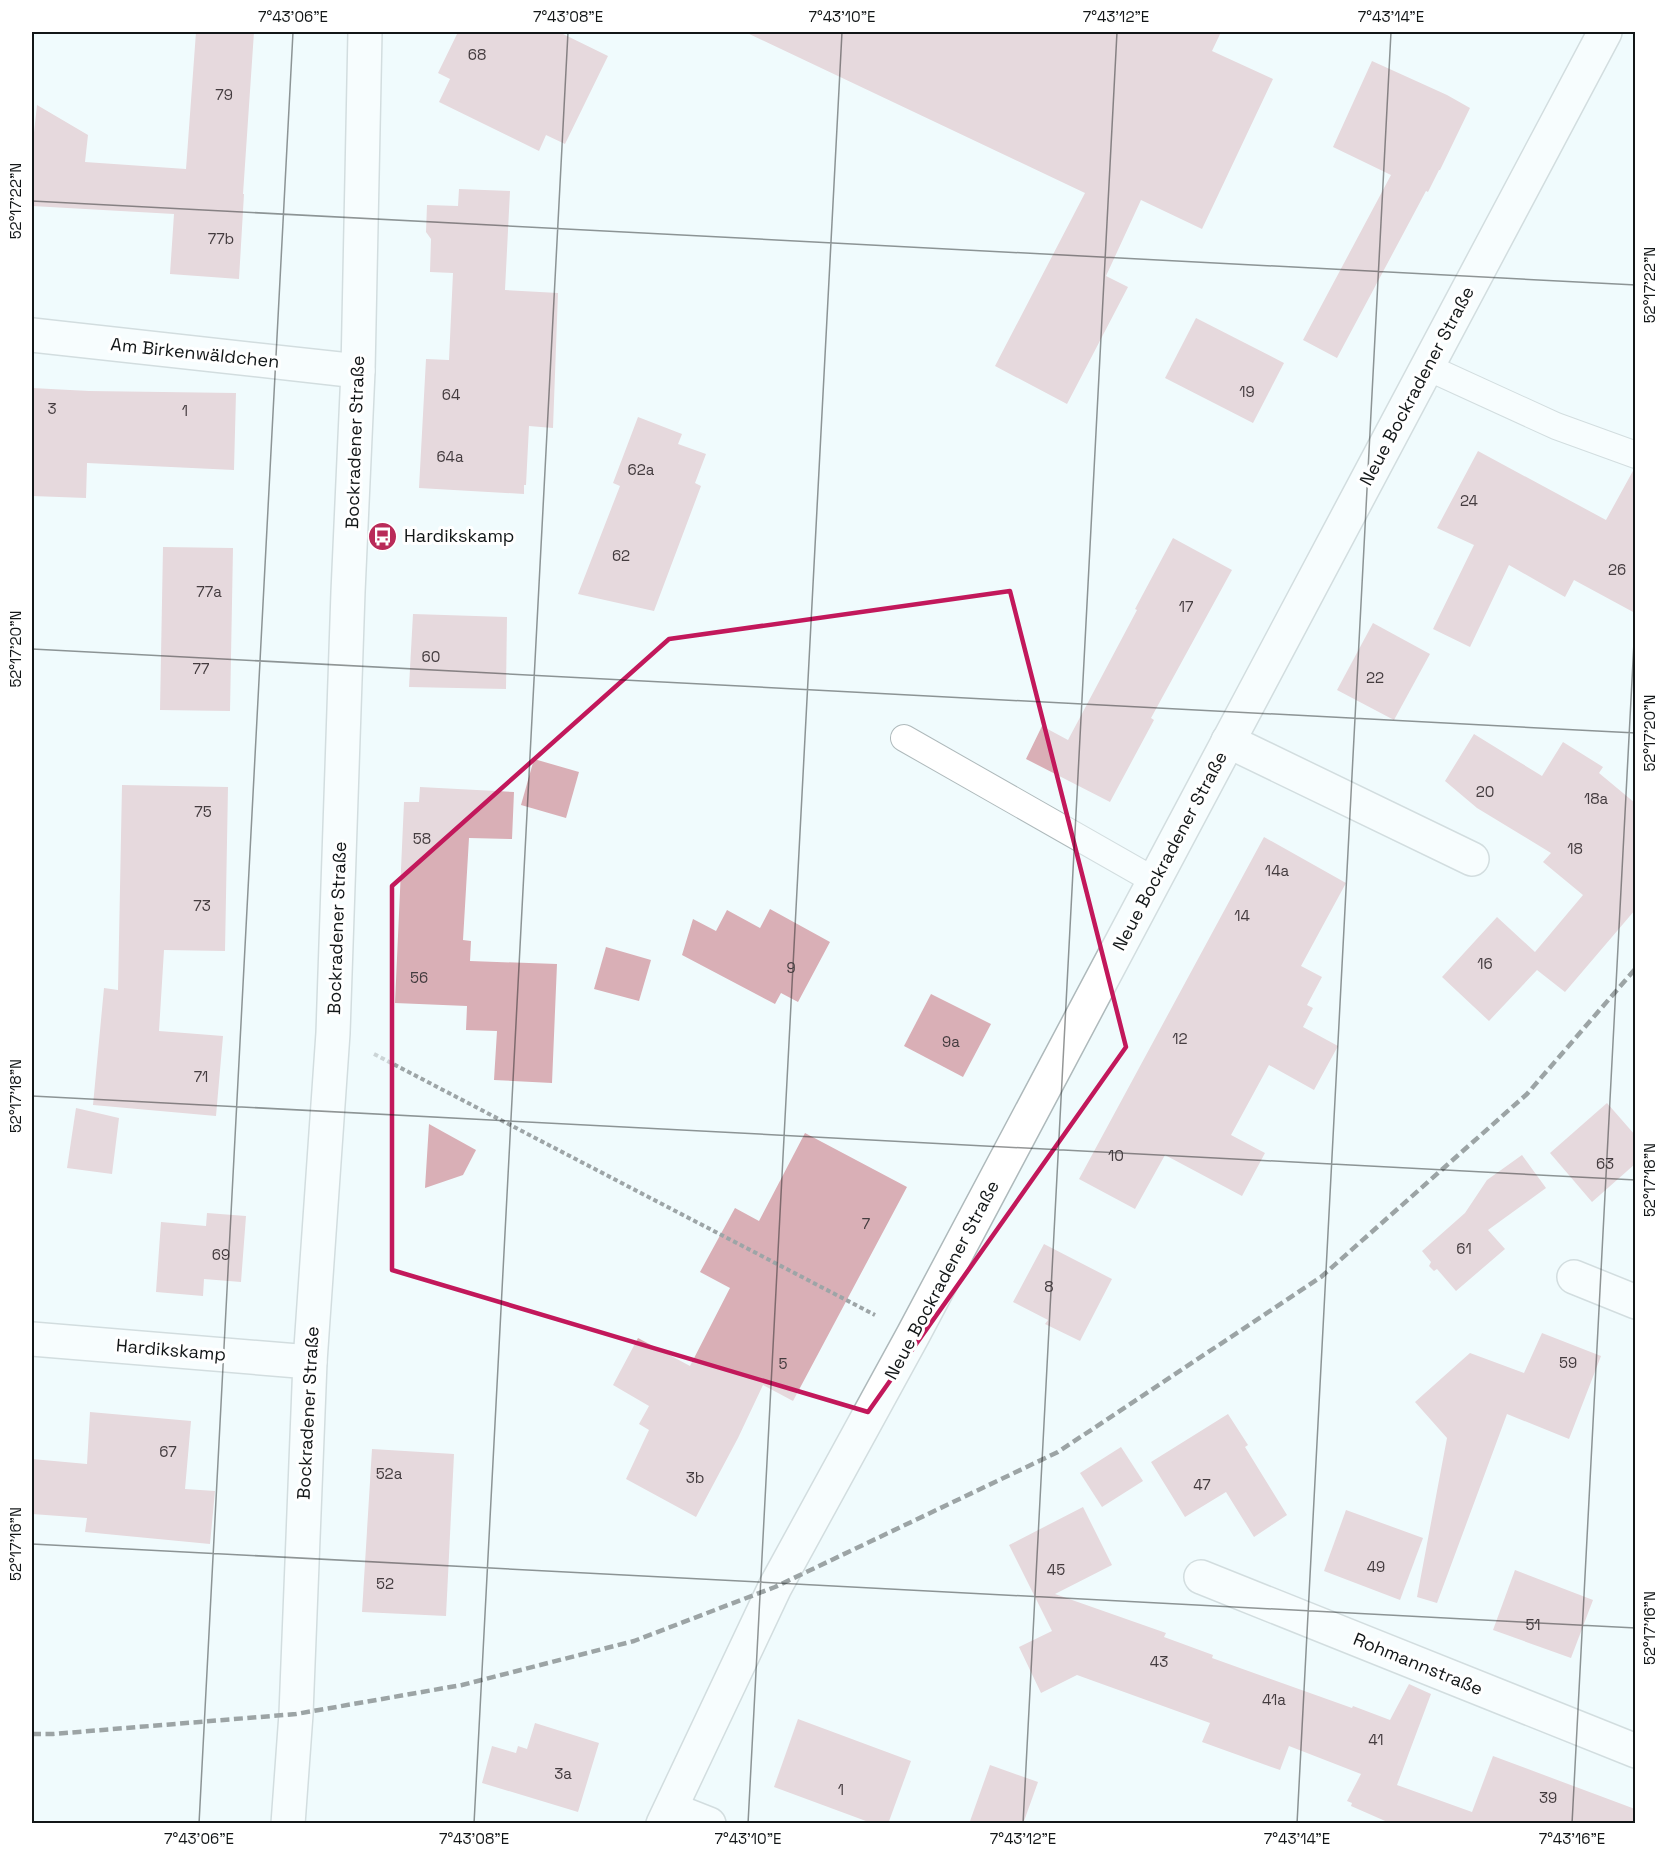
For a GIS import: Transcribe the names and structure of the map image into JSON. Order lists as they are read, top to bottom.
{
  "streets": {
    "street": [
      "Am Birkenwäldchen",
      "Neue Bockradener Straße",
      "Bockradener Straße",
      "Hardikskamp",
      "Rohmannstraße"
    ]
  },
  "crossings": [
    ["Am Birkenwäldchen", "Bockradener Straße"],
    ["Bockradener Straße", "Hardikskamp"]
  ],
  "places": {
    "bus stop": ["Hardikskamp"]
  },
  "house_numbers": [
    "68",
    "79",
    "77b",
    "19",
    "64",
    "3",
    "1",
    "64a",
    "62a",
    "24",
    "62",
    "26",
    "77a",
    "17",
    "60",
    "77",
    "22",
    "20",
    "18a",
    "75",
    "58",
    "18",
    "14a",
    "73",
    "14",
    "16",
    "9",
    "56",
    "12",
    "9a",
    "71",
    "10",
    "63",
    "7",
    "61",
    "69",
    "8",
    "59",
    "5",
    "67",
    "52a",
    "3b",
    "47",
    "49",
    "45",
    "52",
    "51",
    "43",
    "41a",
    "41",
    "3a",
    "1",
    "39"
  ],
  "coordinates": [
    "7°43'06\"E",
    "7°43'08\"E",
    "7°43'10\"E",
    "7°43'12\"E",
    "7°43'14\"E",
    "52°17'22\"N",
    "52°17'20\"N",
    "52°17'18\"N",
    "52°17'16\"N",
    "7°43'16\"E"
  ]
}
